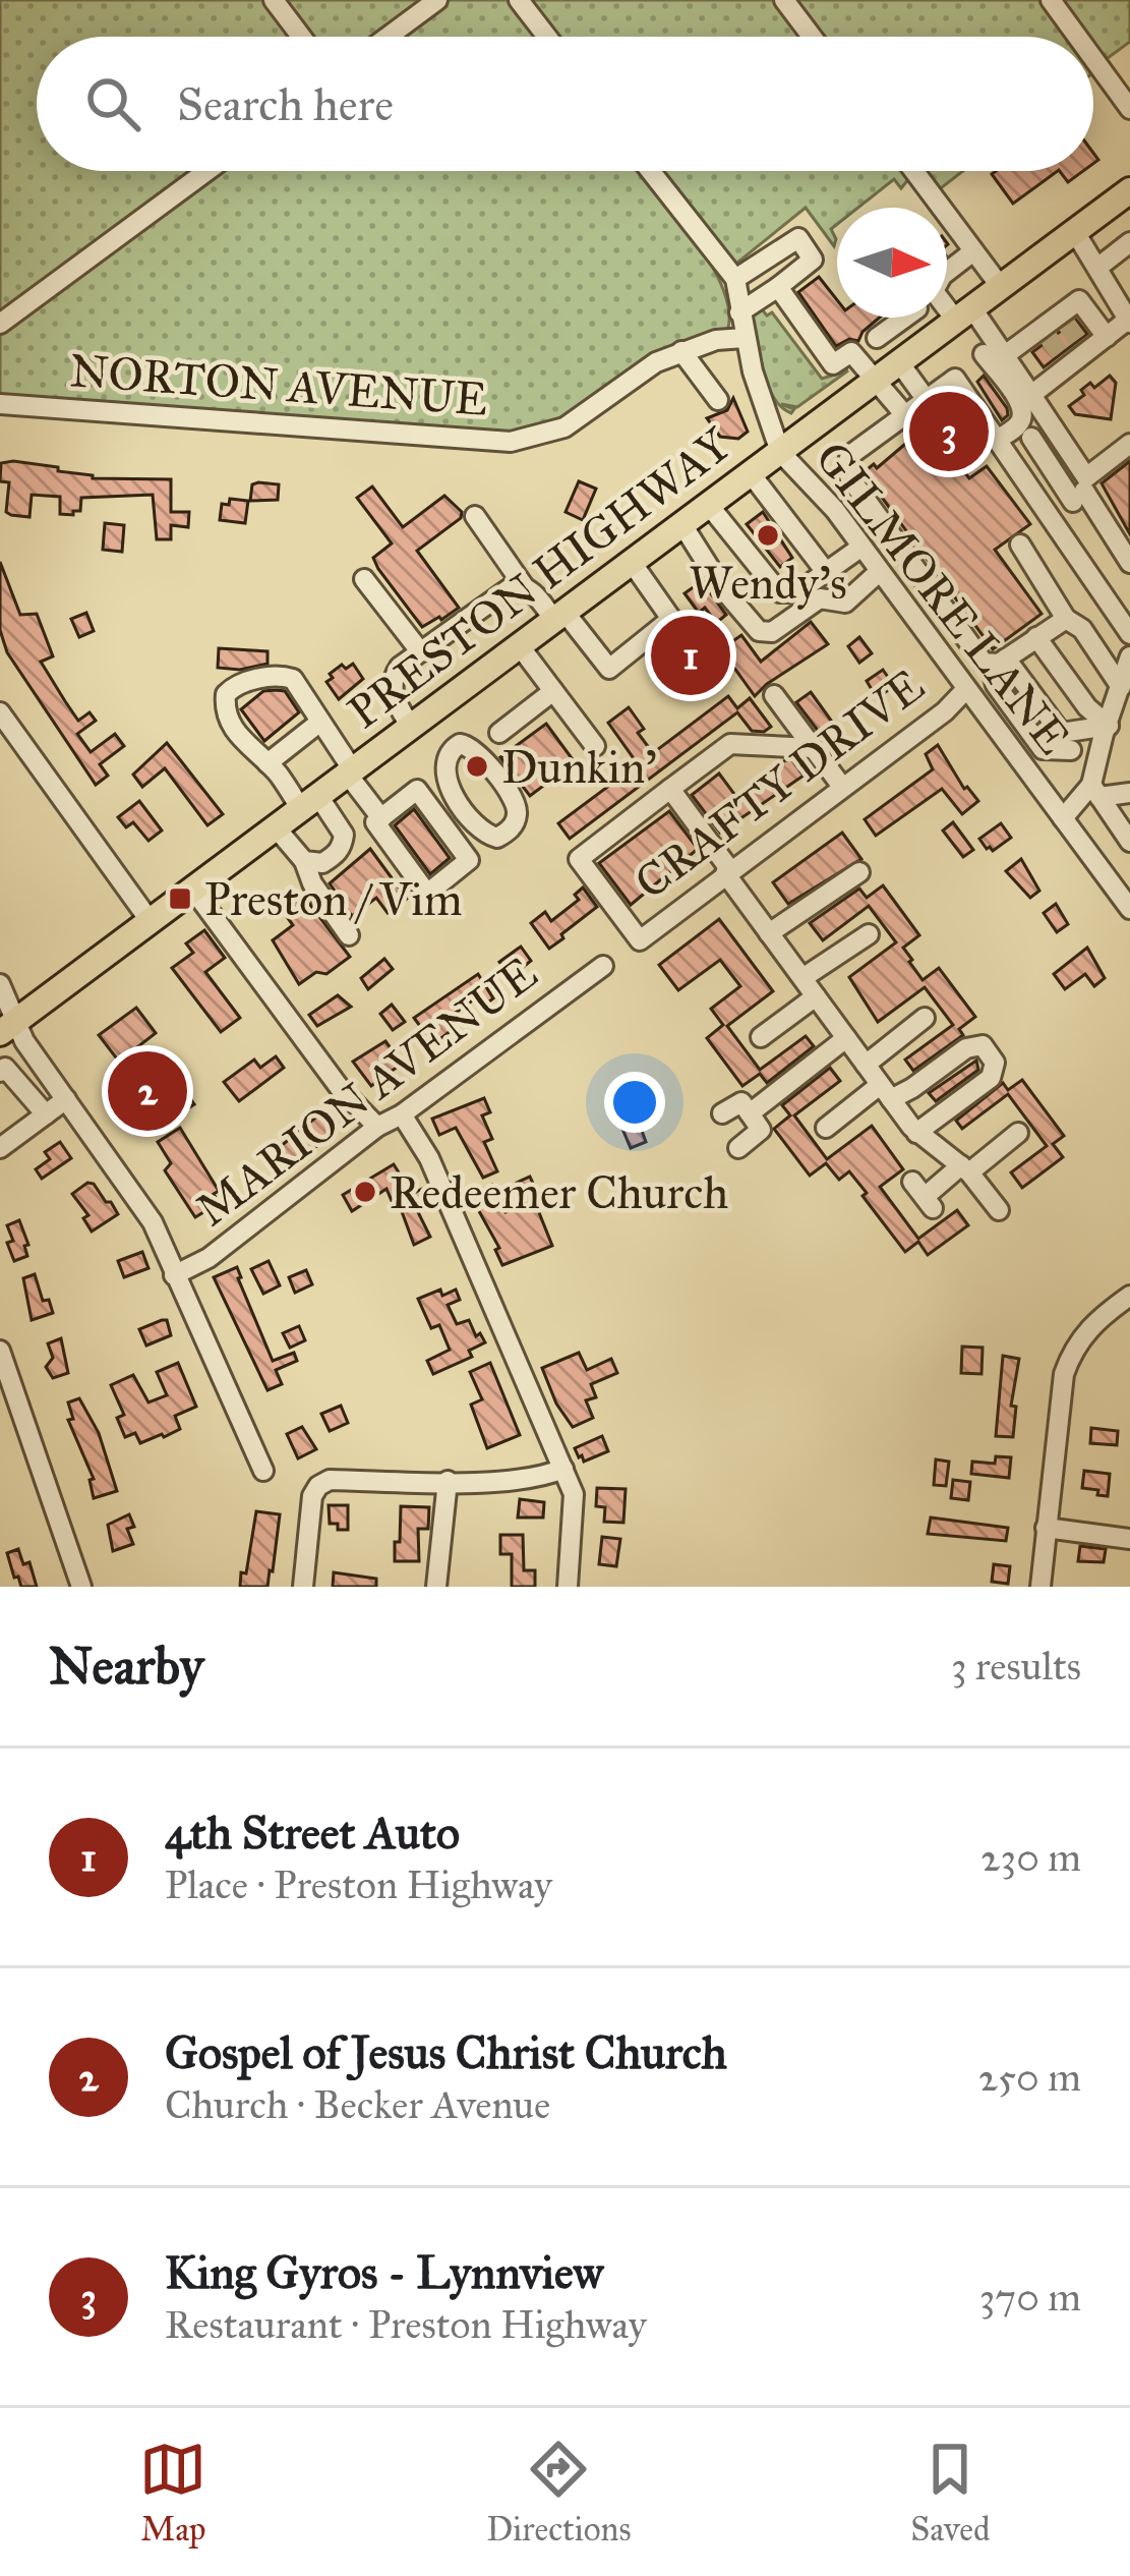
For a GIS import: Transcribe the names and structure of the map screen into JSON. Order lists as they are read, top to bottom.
{
  "streets": {
    "main road": ["PRESTON HIGHWAY"],
    "street": [
      "NORTON AVENUE",
      "GILMORE LANE",
      "CRAFTY DRIVE",
      "MARION AVENUE"
    ]
  },
  "crossings": [
    ["PRESTON HIGHWAY", "GILMORE LANE"],
    ["GILMORE LANE", "CRAFTY DRIVE"]
  ],
  "places": {
    "other": ["Wendy's", "Dunkin'", "Redeemer Church"],
    "transit": ["Preston / Vim"]
  },
  "north": "right",
  "page": {
    "search": "Search here",
    "pins": ["3", "1", "2"],
    "heading": ["Nearby", "3 results"],
    "list": [
      {
        "mark": "1",
        "name": "4th Street Auto",
        "note": "Place · Preston Highway",
        "value": "230 m"
      },
      {
        "mark": "2",
        "name": "Gospel of Jesus Christ Church",
        "note": "Church · Becker Avenue",
        "value": "250 m"
      },
      {
        "mark": "3",
        "name": "King Gyros - Lynnview",
        "note": "Restaurant · Preston Highway",
        "value": "370 m"
      }
    ],
    "nav": ["Map", "Directions", "Saved"]
  }
}
